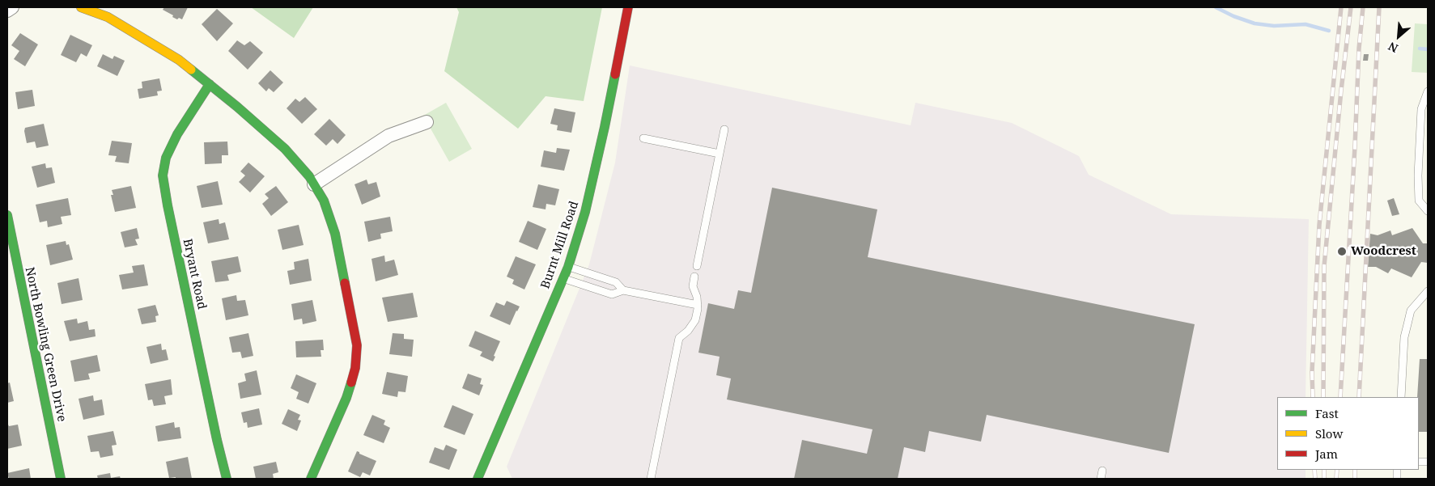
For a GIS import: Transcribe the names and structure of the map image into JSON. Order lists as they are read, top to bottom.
{
  "streets": {
    "street": ["Burnt Mill Road", "Bryant Road", "North Bowling Green Drive"]
  },
  "places": ["Woodcrest"],
  "legend": ["Fast", "Slow", "Jam"],
  "north": "bottom left"
}
